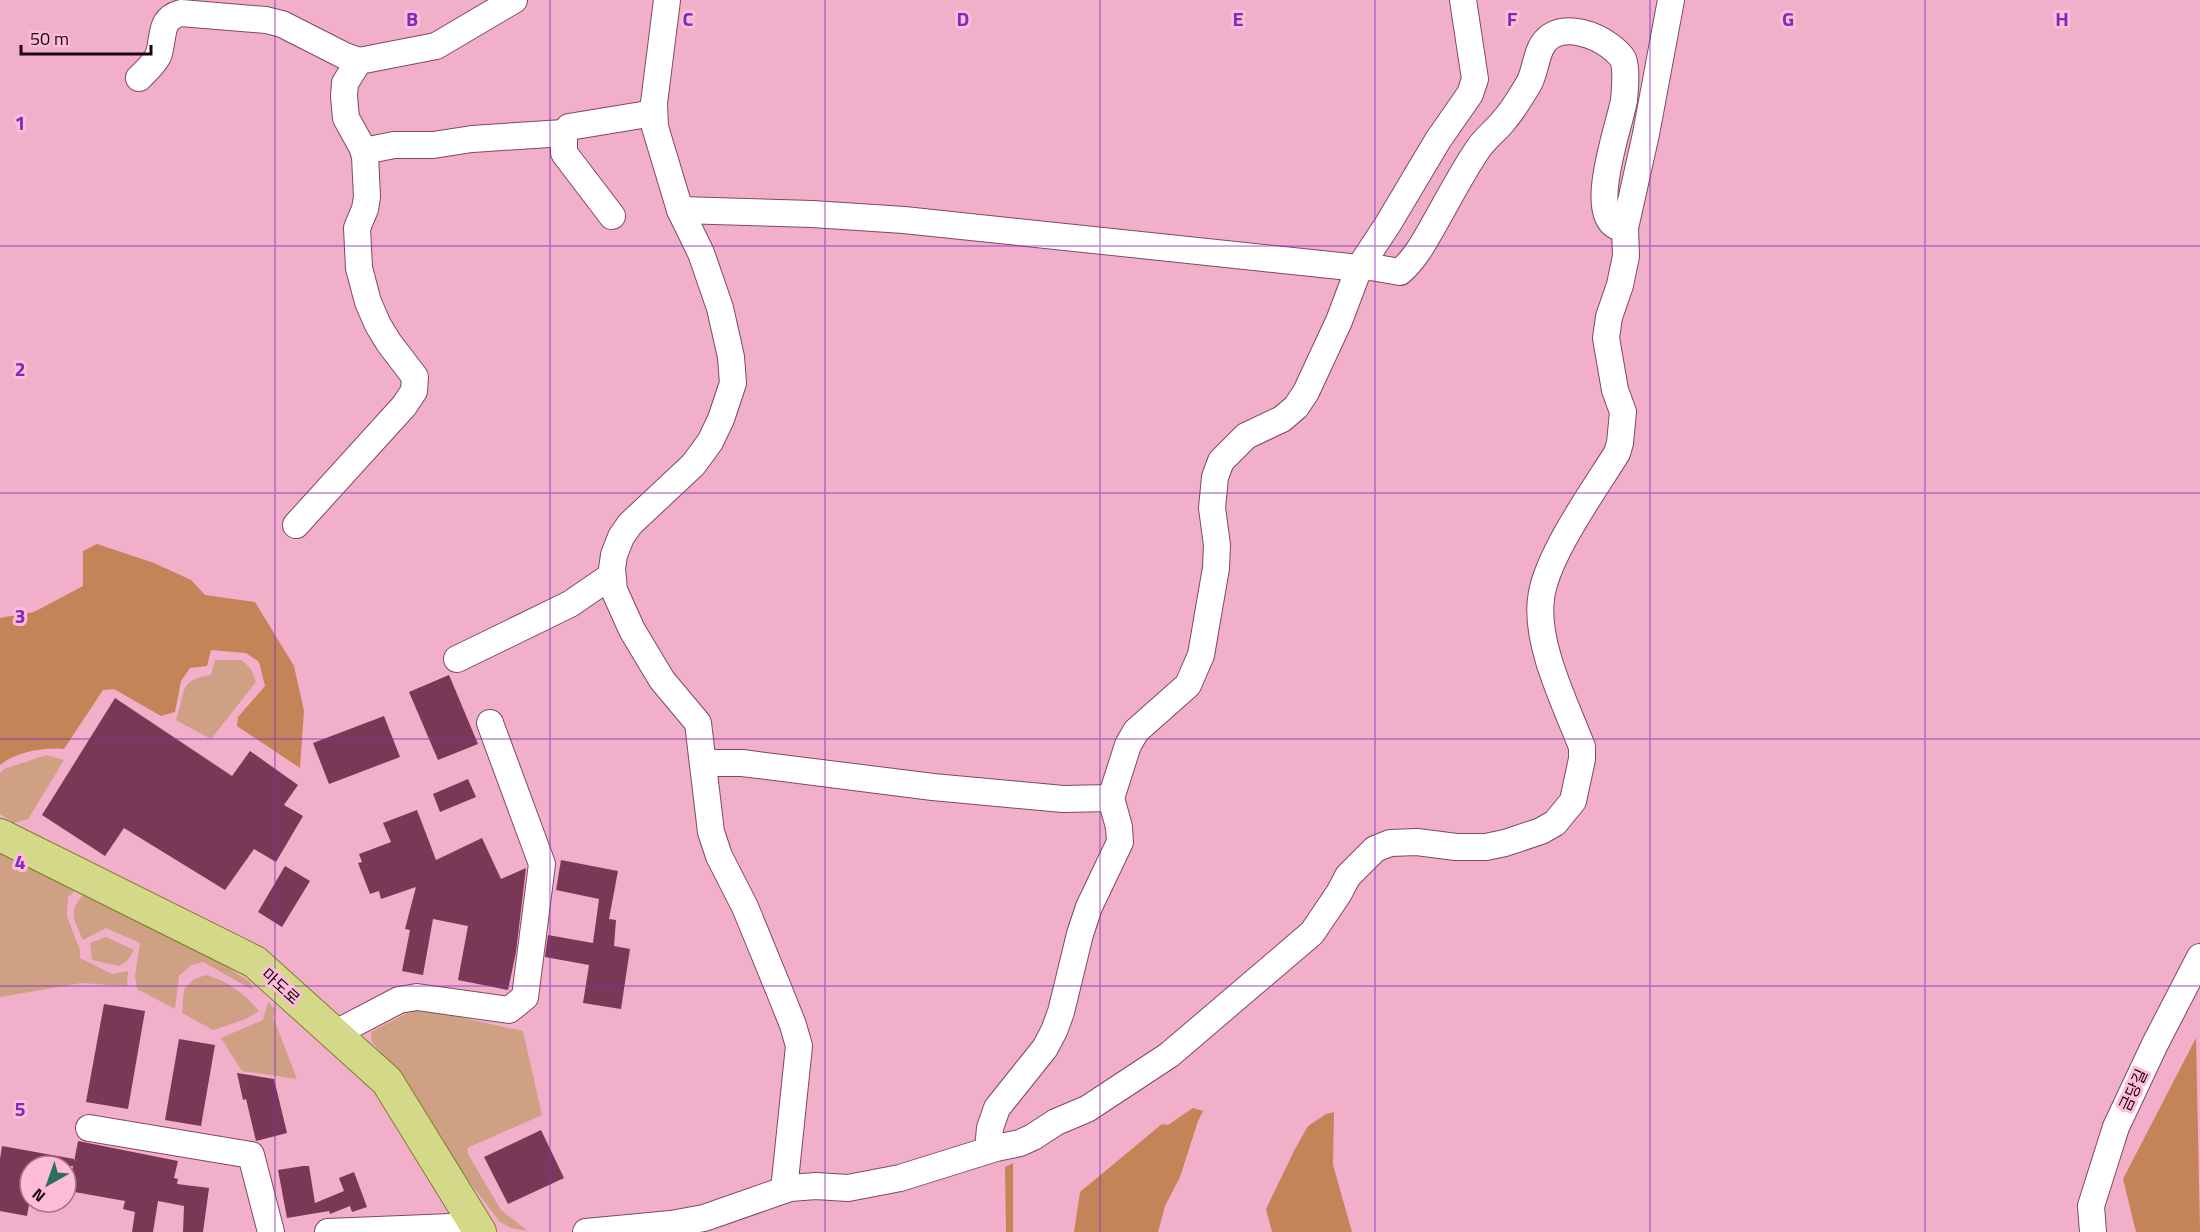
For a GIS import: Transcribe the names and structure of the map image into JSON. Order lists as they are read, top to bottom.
{
  "streets": {
    "main road": ["마도로"],
    "street": ["금당길"]
  },
  "scale_bar": "50 m",
  "north": "bottom left",
  "grid": {
    "columns": [
      "B",
      "C",
      "D",
      "E",
      "F",
      "G",
      "H"
    ],
    "rows": [
      "1",
      "2",
      "3",
      "4",
      "5"
    ]
  }
}
